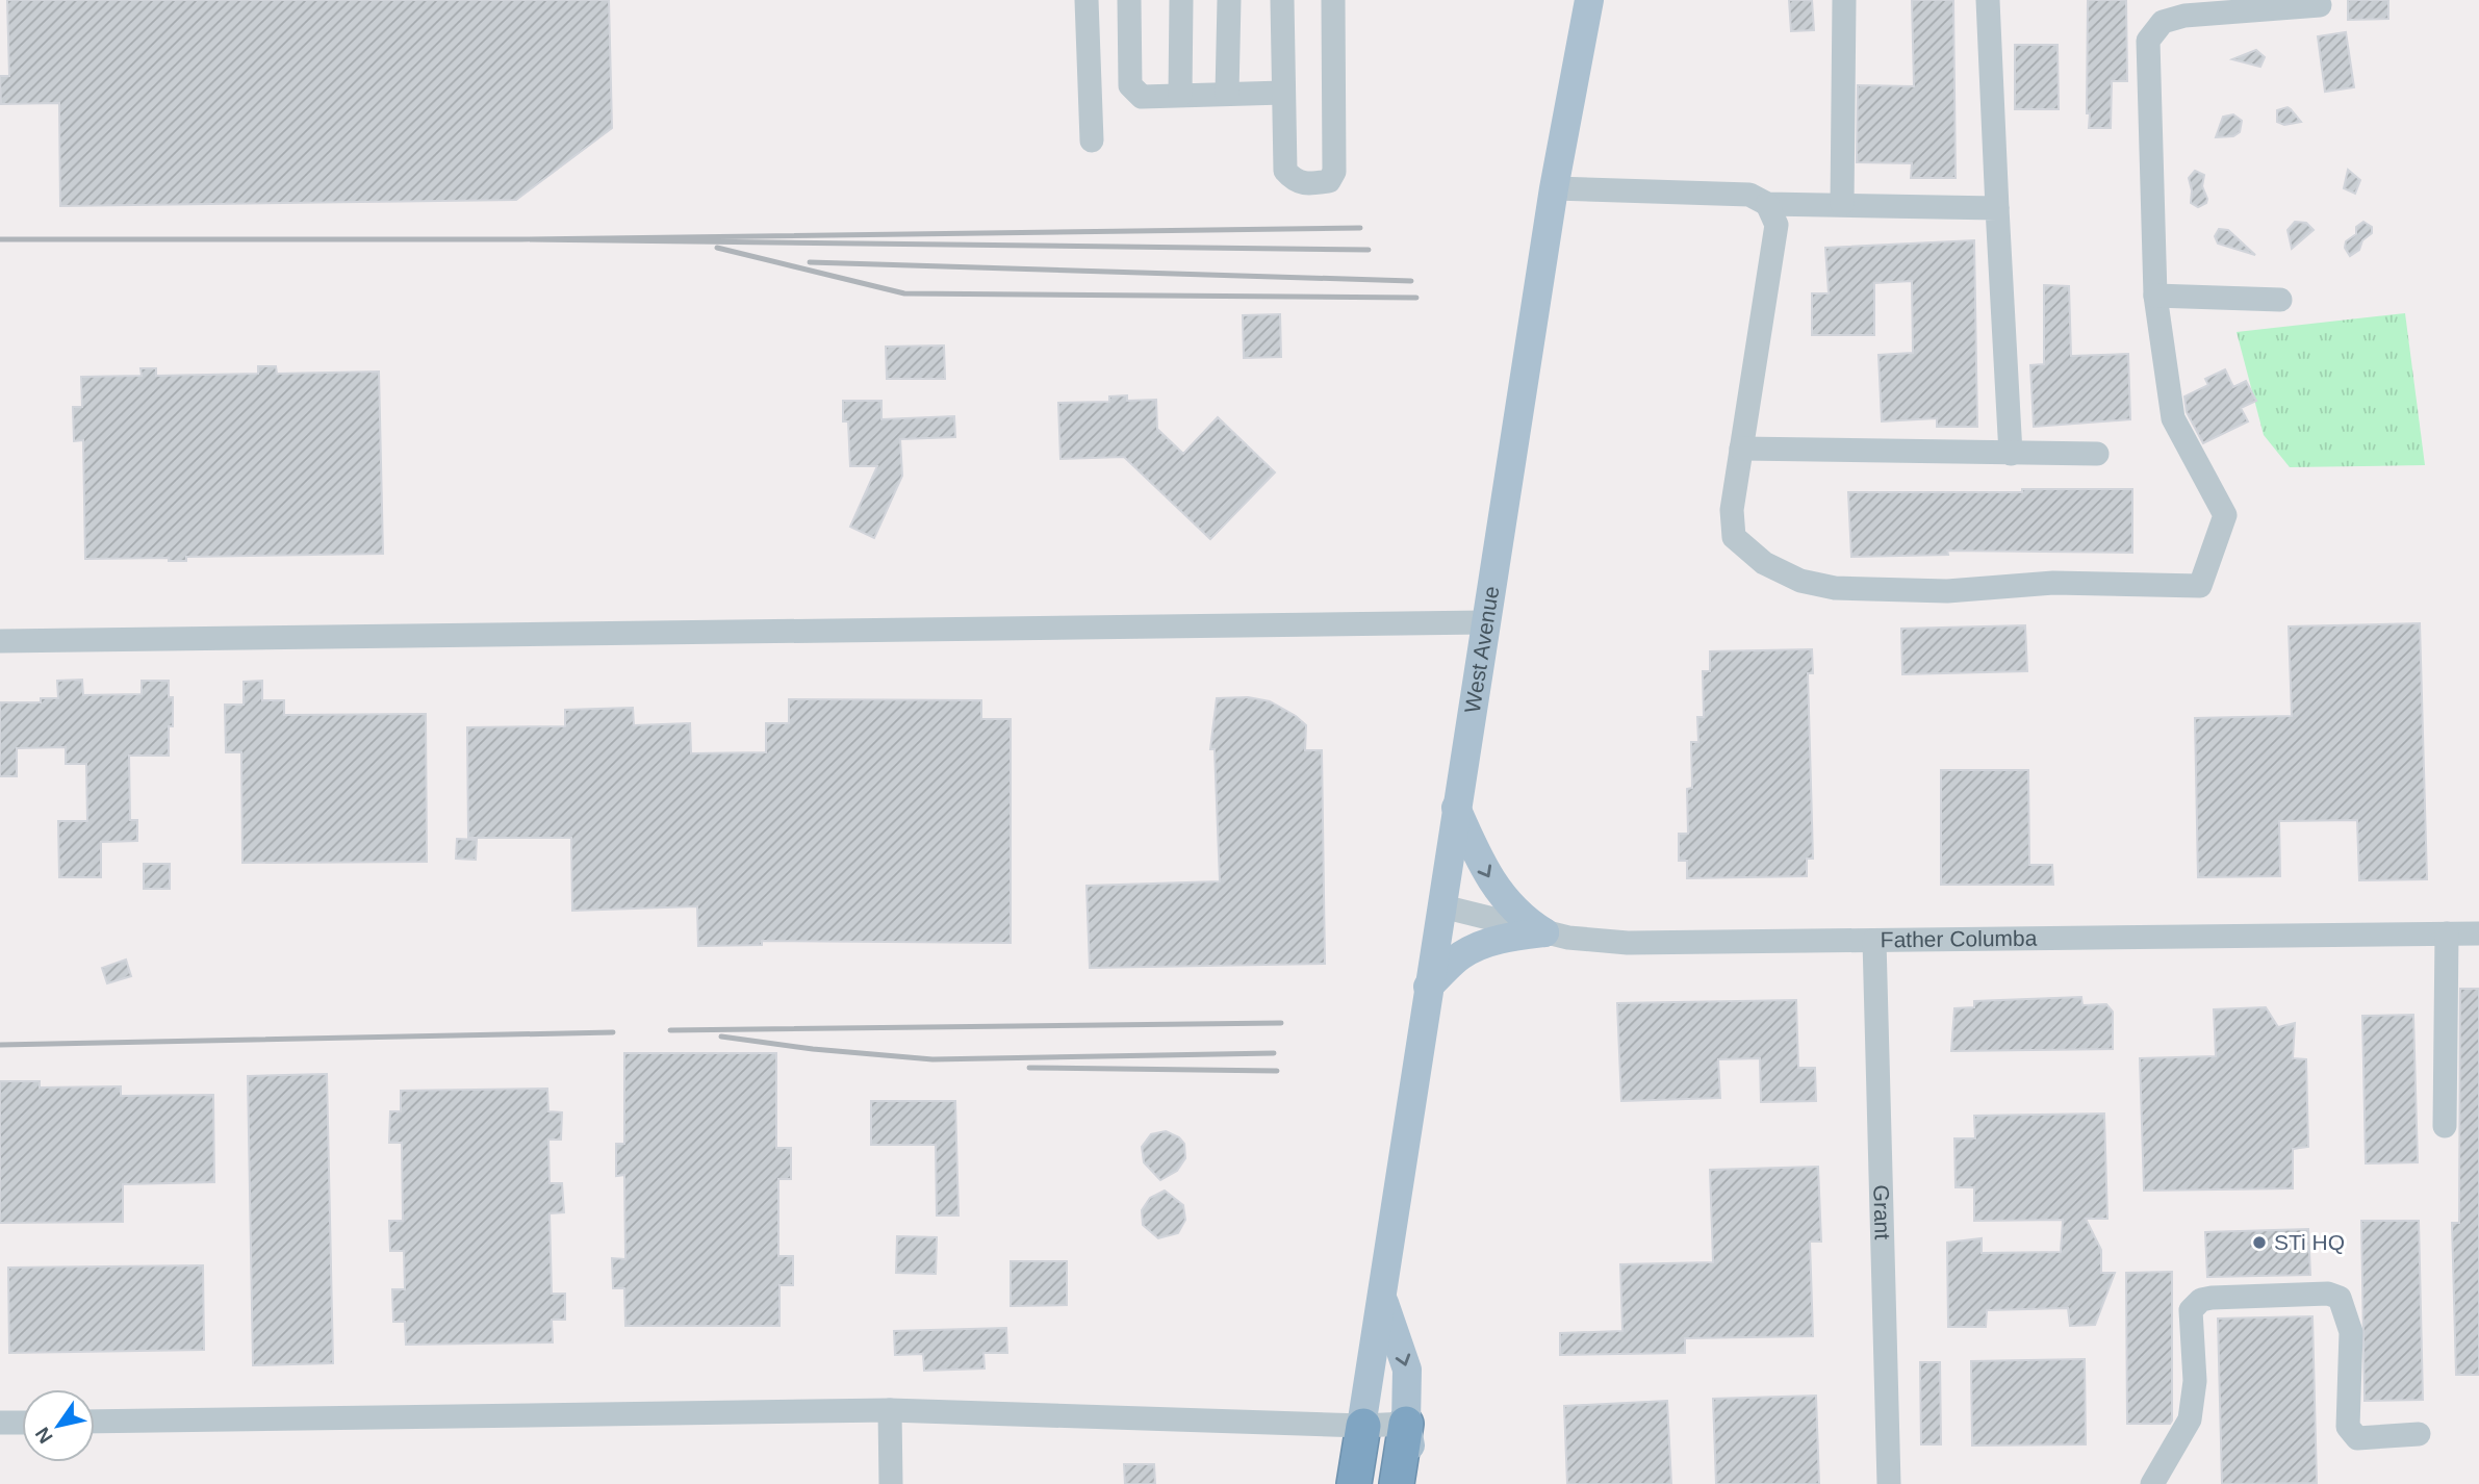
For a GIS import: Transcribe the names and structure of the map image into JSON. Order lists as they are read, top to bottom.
{
  "streets": {
    "main road": ["West Avenue"],
    "street": ["Father Columba", "Grant"]
  },
  "crossings": [
    ["West Avenue", "Father Columba"],
    ["Father Columba", "Grant"]
  ],
  "places": ["STi HQ"],
  "north": "bottom left"
}
